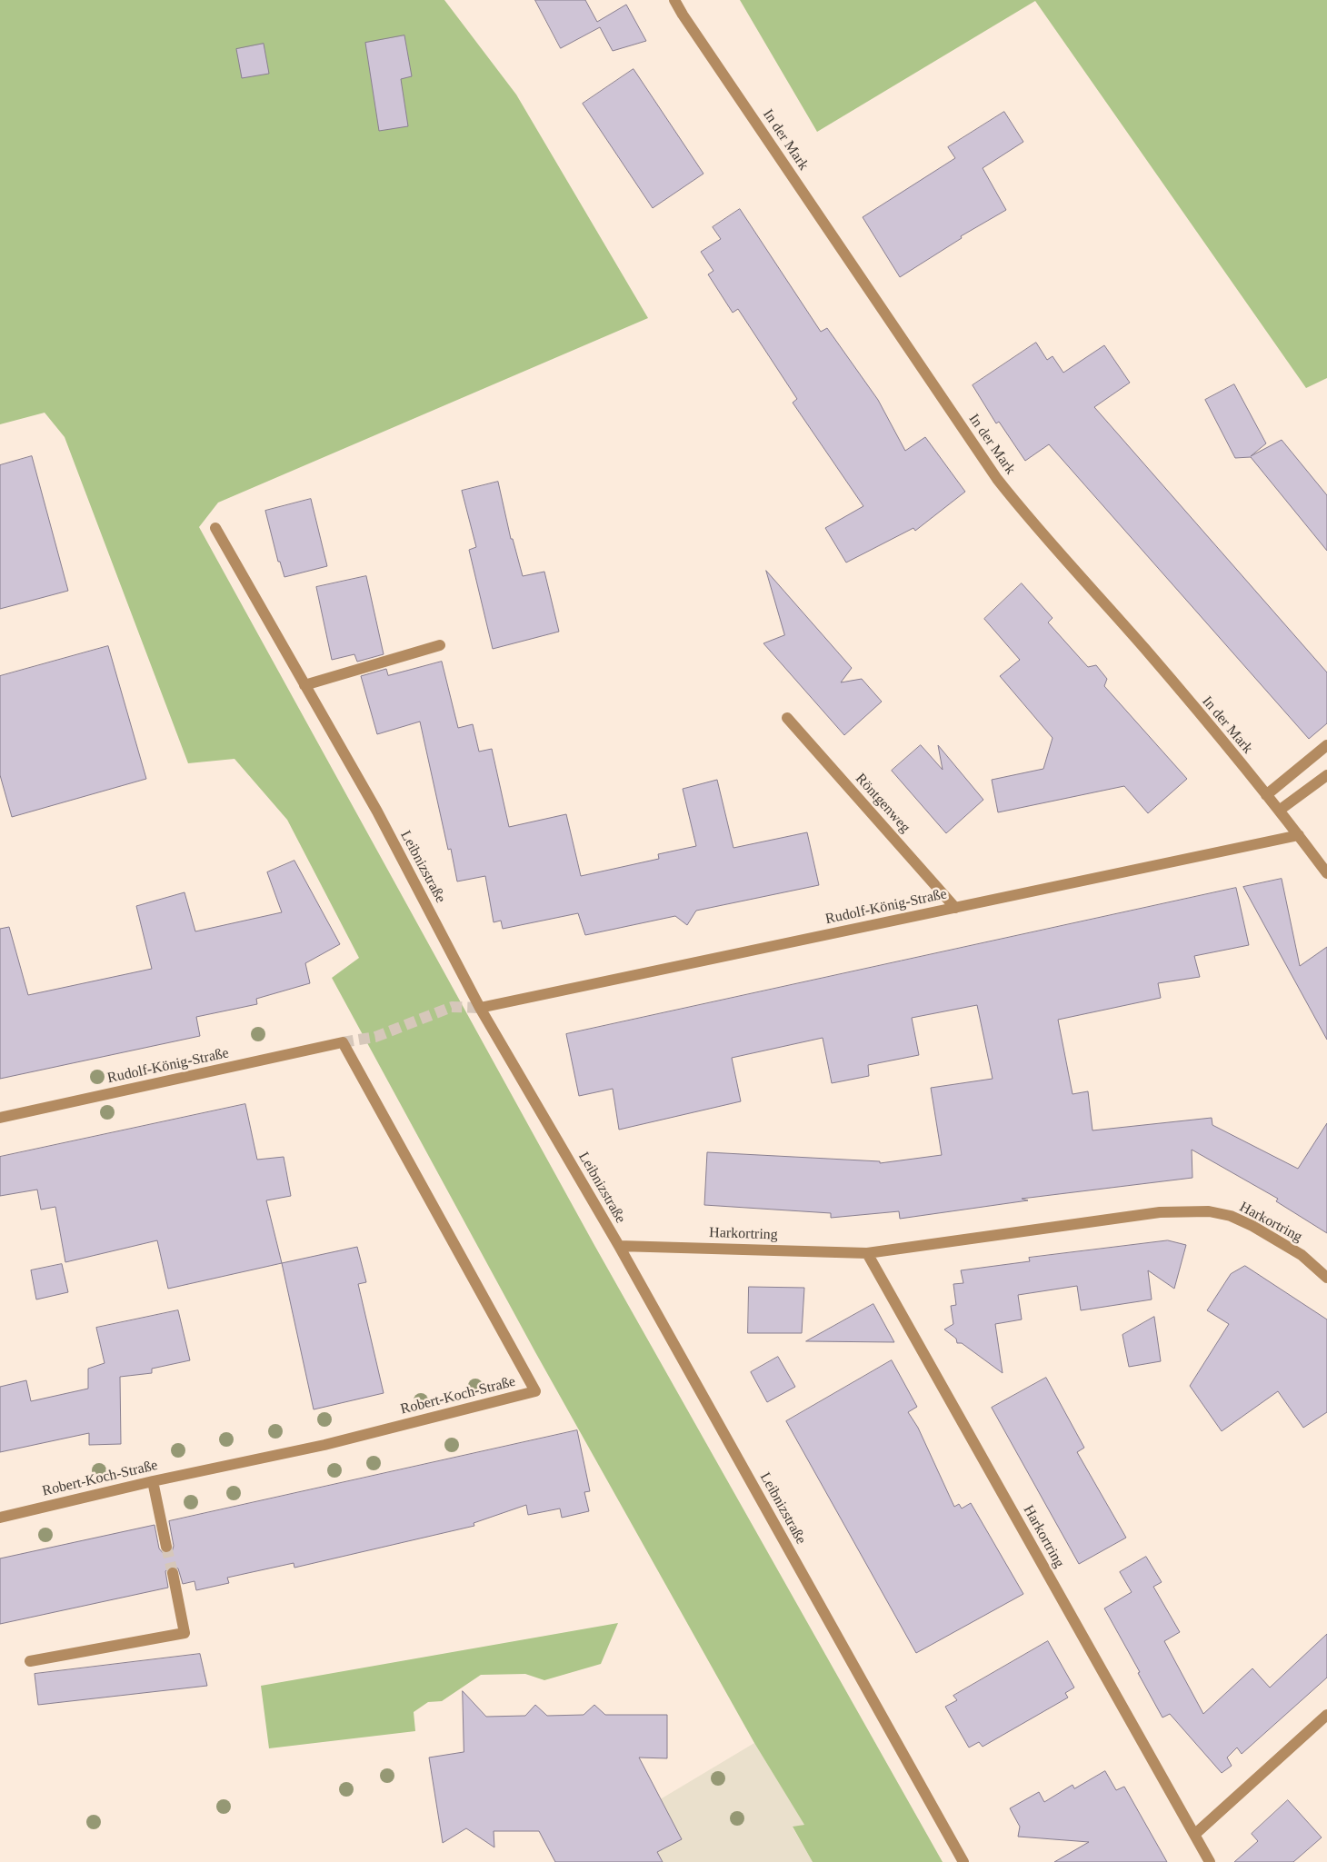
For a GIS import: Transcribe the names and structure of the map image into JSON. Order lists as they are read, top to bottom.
{
  "streets": {
    "street": [
      "In der Mark",
      "Röntgenweg",
      "Leibnizstraße",
      "Rudolf-König-Straße",
      "Harkortring",
      "Robert-Koch-Straße"
    ]
  },
  "crossings": [
    ["In der Mark", "Rudolf-König-Straße"],
    ["Röntgenweg", "Rudolf-König-Straße"],
    ["Leibnizstraße", "Rudolf-König-Straße"],
    ["Leibnizstraße", "Harkortring"],
    ["Rudolf-König-Straße", "Robert-Koch-Straße"]
  ]
}
